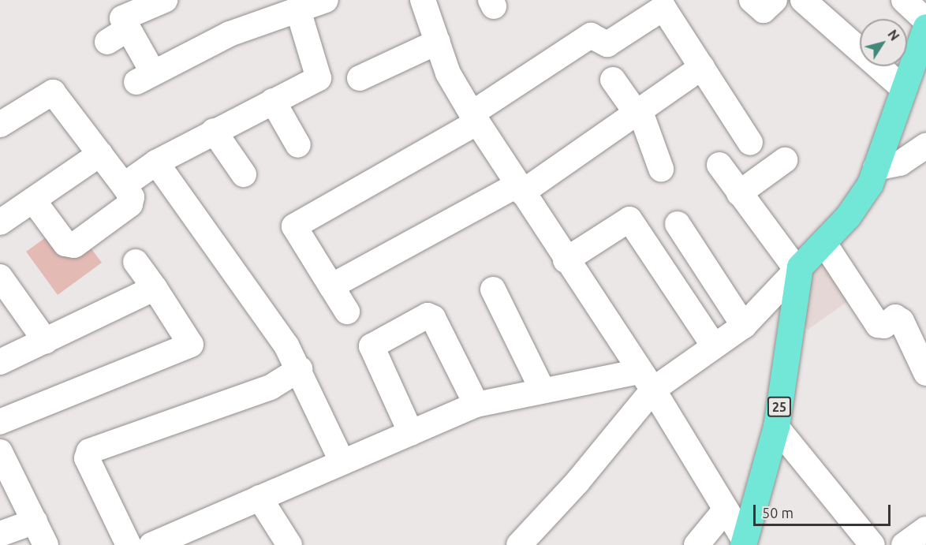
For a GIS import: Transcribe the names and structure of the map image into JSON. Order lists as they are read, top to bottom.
{
  "streets": {
    "main road": ["25"]
  },
  "scale_bar": "50 m",
  "north": "top right"
}
